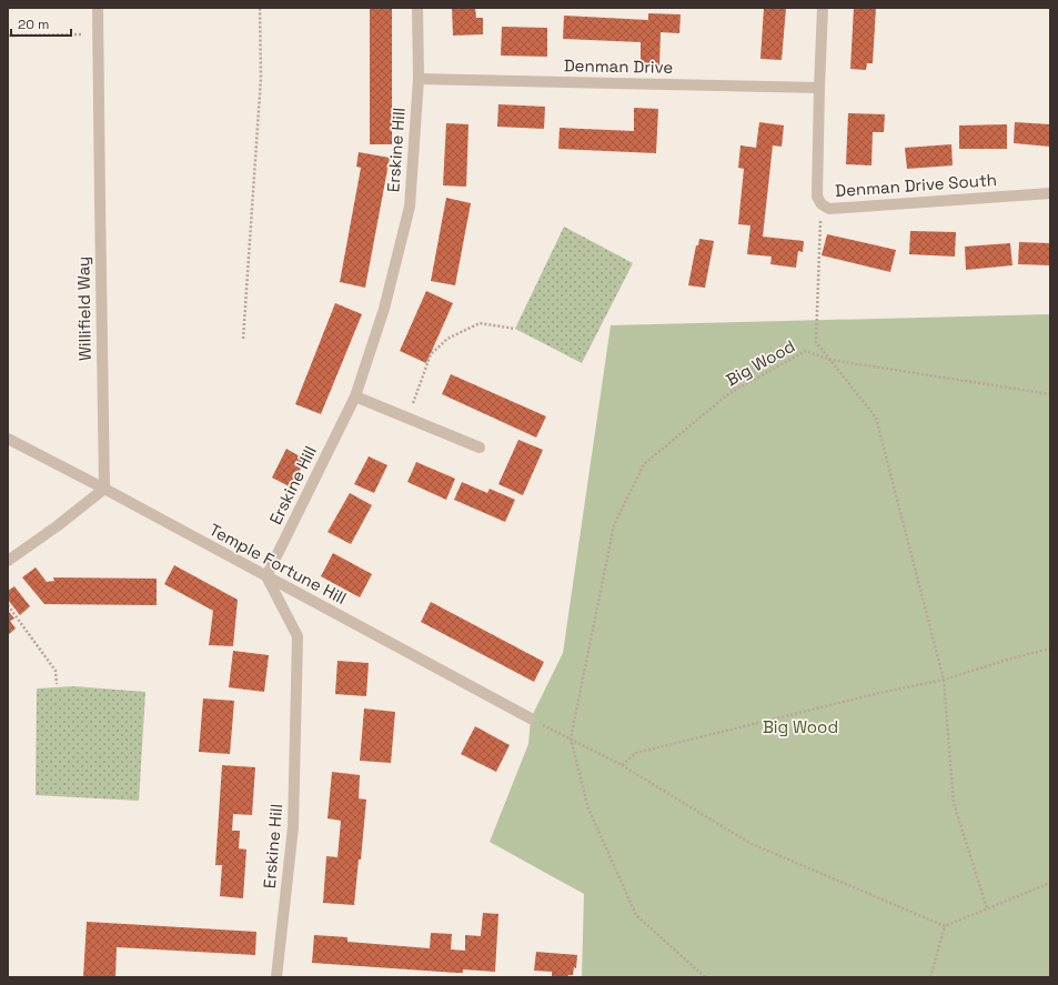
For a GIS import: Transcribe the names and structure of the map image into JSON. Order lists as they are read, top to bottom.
{
  "streets": {
    "street": [
      "Denman Drive",
      "Erskine Hill",
      "Denman Drive South",
      "Willifield Way",
      "Temple Fortune Hill"
    ],
    "path": ["Big Wood"]
  },
  "crossings": [
    ["Denman Drive", "Erskine Hill"],
    ["Denman Drive", "Denman Drive South"],
    ["Erskine Hill", "Temple Fortune Hill"],
    ["Willifield Way", "Temple Fortune Hill"]
  ],
  "parks": ["Big Wood"],
  "scale_bar": "20 m"
}
